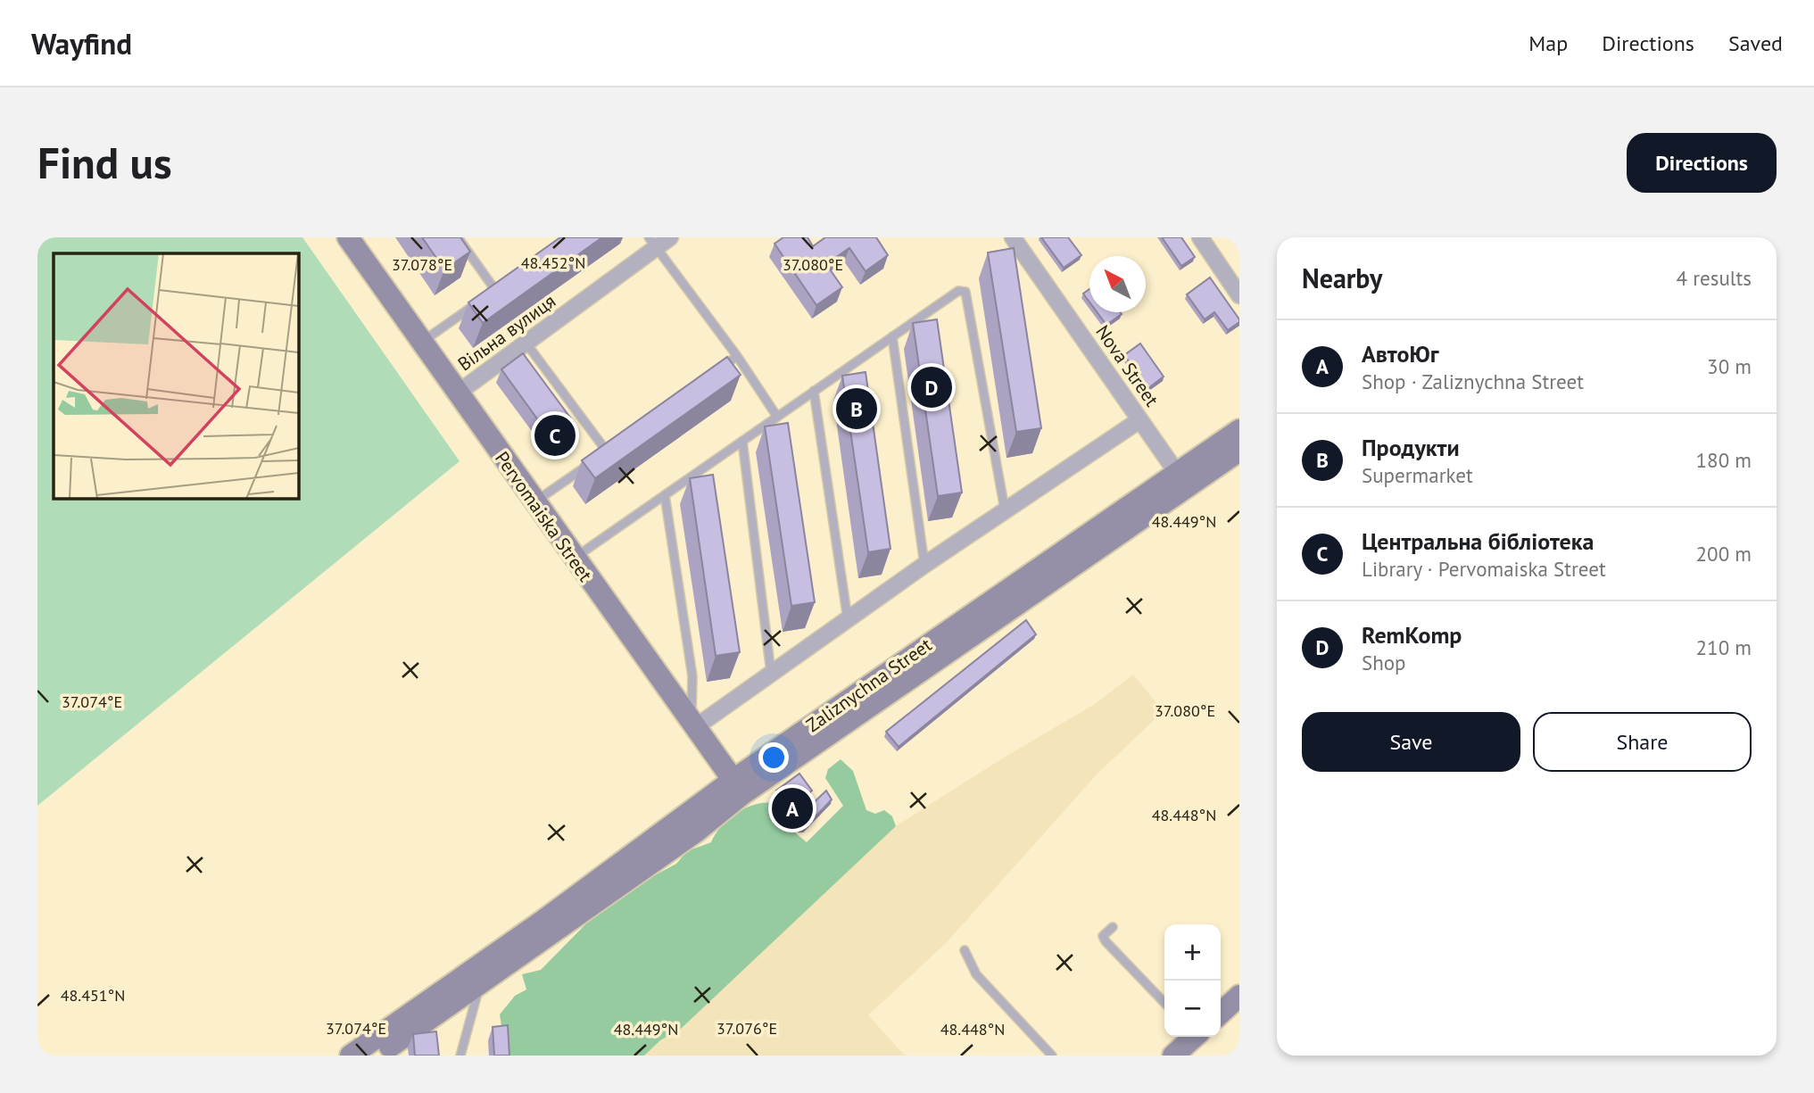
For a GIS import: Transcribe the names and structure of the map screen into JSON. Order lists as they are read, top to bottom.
{
  "streets": {
    "main road": ["Pervomaiska Street", "Zaliznychna Street"],
    "street": ["Вільна вулиця", "Nova Street"]
  },
  "crossings": [
    ["Вільна вулиця", "Pervomaiska Street"],
    ["Nova Street", "Zaliznychna Street"],
    ["Pervomaiska Street", "Zaliznychna Street"]
  ],
  "north": "top left",
  "page": {
    "header": "Wayfind",
    "nav": ["Map", "Directions", "Saved"],
    "buttons": [
      "Directions",
      ["Save", "Share"]
    ],
    "title": "Find us",
    "heading": ["Nearby", "4 results"],
    "list": [
      {
        "mark": "A",
        "name": "АвтоЮг",
        "note": "Shop · Zaliznychna Street",
        "value": "30 m"
      },
      {
        "mark": "B",
        "name": "Продукти",
        "note": "Supermarket",
        "value": "180 m"
      },
      {
        "mark": "C",
        "name": "Центральна бібліотека",
        "note": "Library · Pervomaiska Street",
        "value": "200 m"
      },
      {
        "mark": "D",
        "name": "RemKomp",
        "note": "Shop",
        "value": "210 m"
      }
    ],
    "pins": [
      "D",
      "B",
      "C",
      "A"
    ],
    "map_buttons": ["+", "−"]
  },
  "coordinates": [
    "48.452°N",
    "37.078°E",
    "37.080°E",
    "48.449°N",
    "37.074°E",
    "48.448°N",
    "48.451°N",
    "37.076°E"
  ]
}
